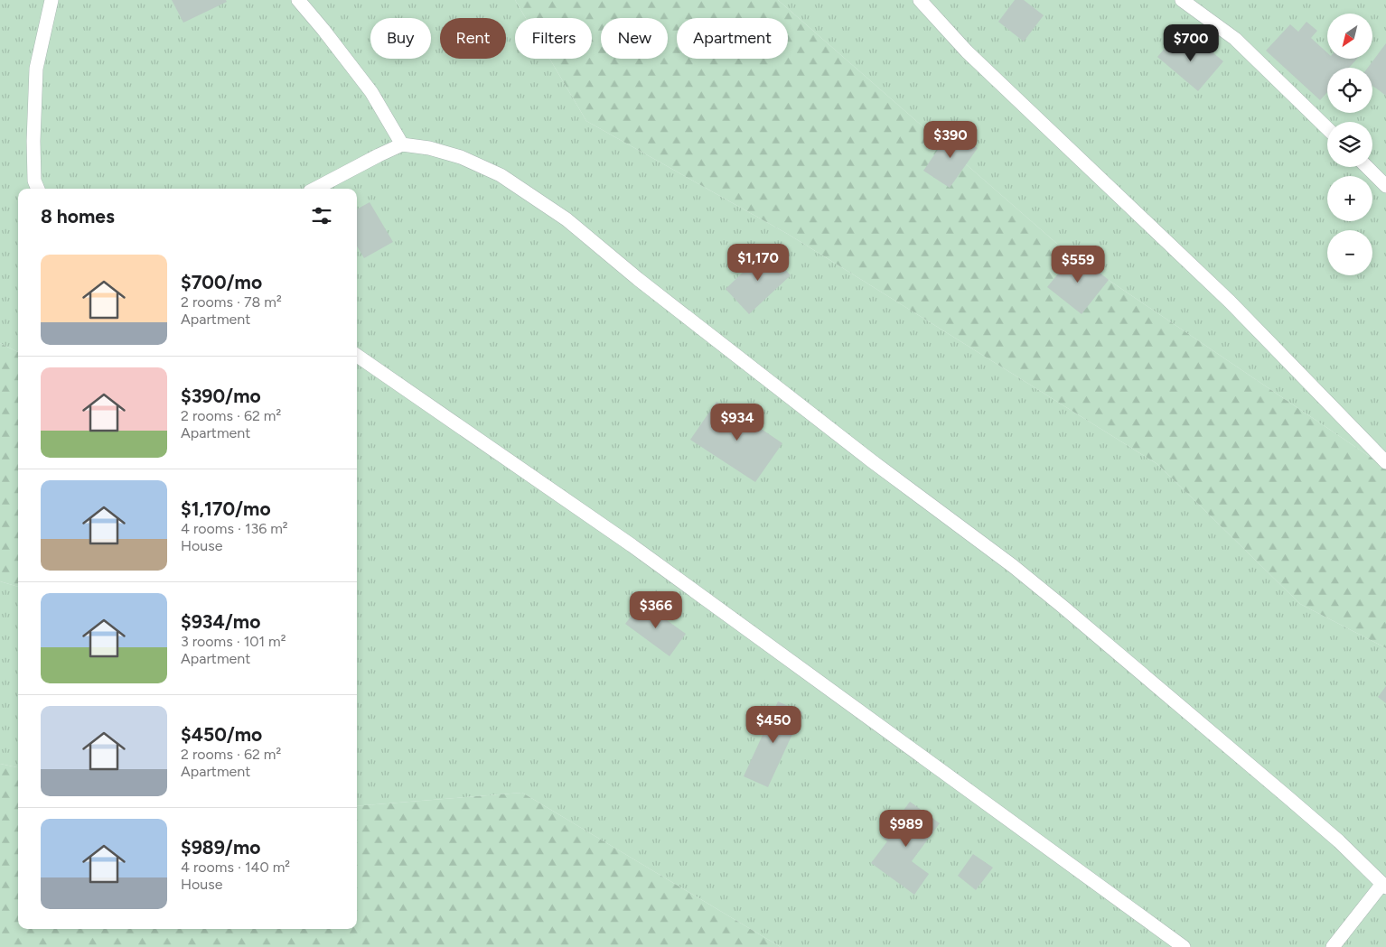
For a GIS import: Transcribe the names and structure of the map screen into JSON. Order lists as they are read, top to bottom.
{
  "north": "bottom left",
  "page": {
    "map_buttons": ["+", "−"],
    "chip": [
      "Buy",
      "Rent",
      "Filters",
      "New",
      "Apartment"
    ],
    "price": [
      "$700",
      "$390",
      "$1,170",
      "$559",
      "$934",
      "$366",
      "$450",
      "$989"
    ],
    "heading": "8 homes",
    "list": [
      {
        "name": "$700/mo",
        "note": "2 rooms · 78 m² · Apartment"
      },
      {
        "name": "$390/mo",
        "note": "2 rooms · 62 m² · Apartment"
      },
      {
        "name": "$1,170/mo",
        "note": "4 rooms · 136 m² · House"
      },
      {
        "name": "$934/mo",
        "note": "3 rooms · 101 m² · Apartment"
      },
      {
        "name": "$450/mo",
        "note": "2 rooms · 62 m² · Apartment"
      },
      {
        "name": "$989/mo",
        "note": "4 rooms · 140 m² · House"
      }
    ]
  }
}
